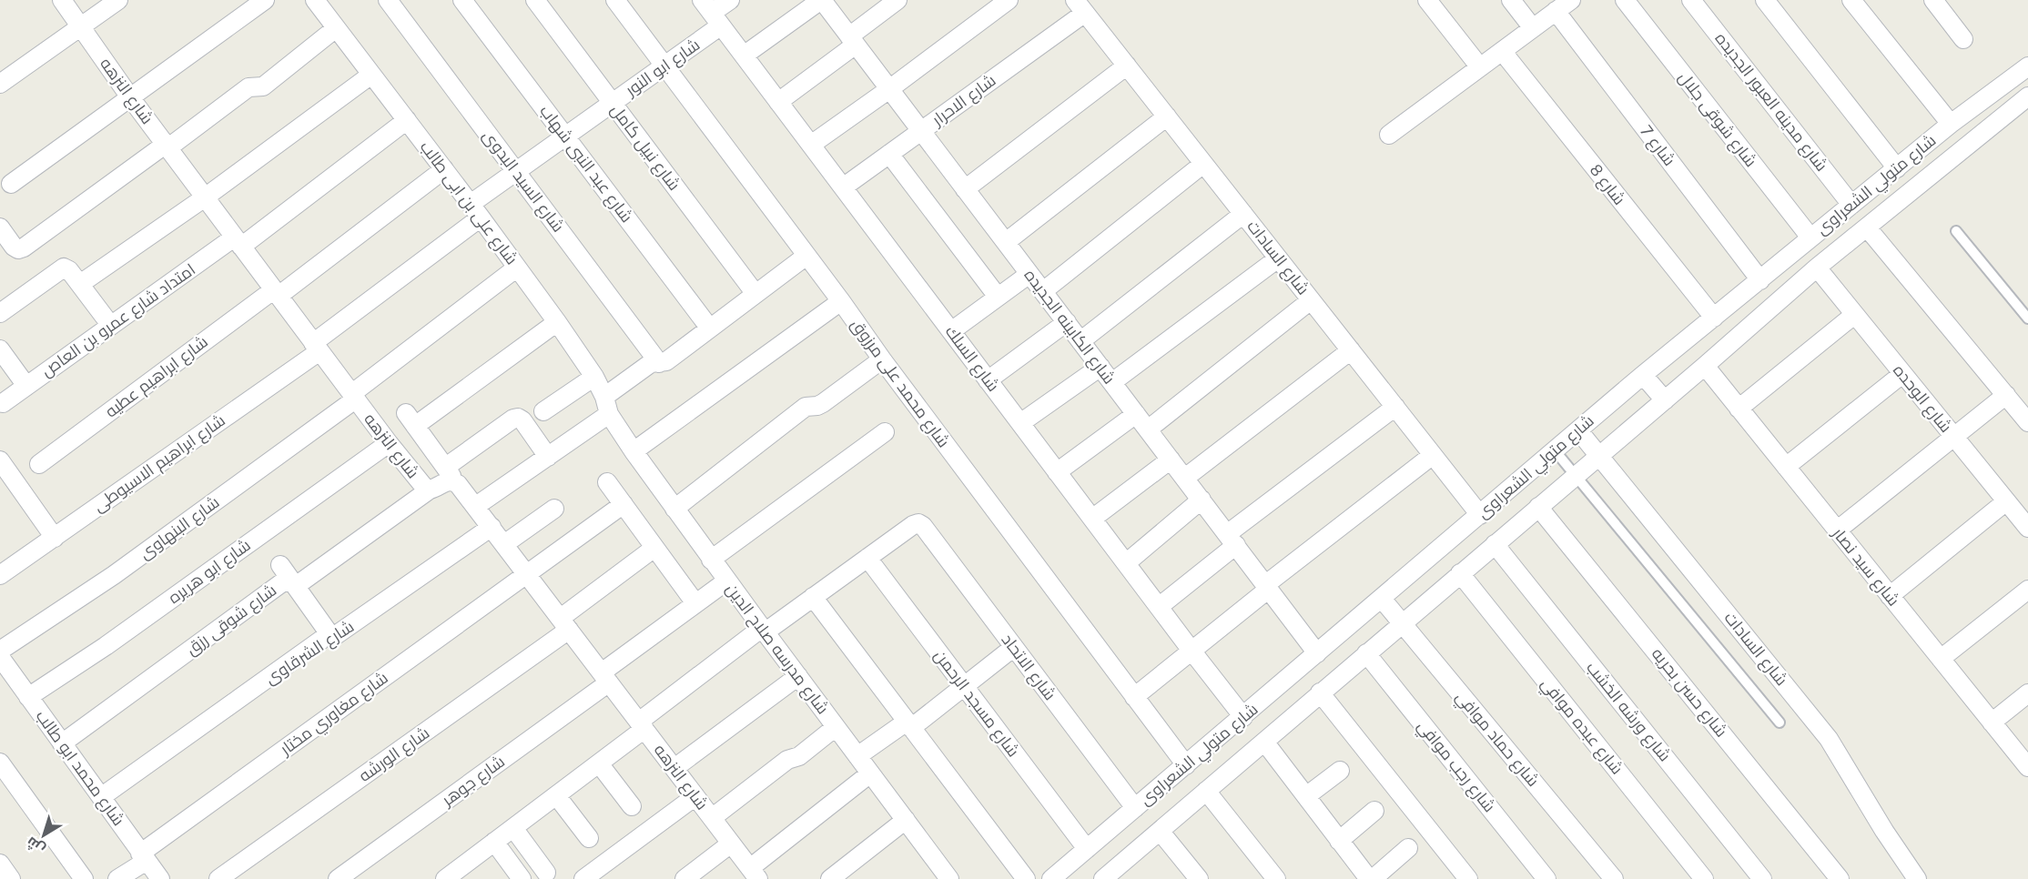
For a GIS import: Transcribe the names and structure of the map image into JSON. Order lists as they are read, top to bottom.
{
  "streets": {
    "street": [
      "شارع ابو النور",
      "شارع النزهه",
      "شارع الاحرار",
      "شارع مدينه العبور الجديده",
      "شارع شوقى جلال",
      "شارع 7",
      "شارع نبيل كامل",
      "شارع عبد النبى شهاب",
      "شارع السيد البدوى",
      "شارع 8",
      "شارع متولي الشعراوى",
      "شارع على بن ابى طالب",
      "شارع السادات",
      "امتداد شارع عمرو بن العاص",
      "شارع الكابينه الجديده",
      "شارع السلك",
      "شارع ابراهيم عطيه",
      "شارع محمد على مرزوق",
      "شارع الوحده",
      "شارع ابراهيم الاسيوطى",
      "شارع البنهاوى",
      "شارع سيد نصار",
      "شارع ابو هريره",
      "شارع شوقى رزق",
      "شارع مدرسه صلاح الدين",
      "شارع الشرقاوى",
      "شارع الاتحاد",
      "شارع حسن بحريه",
      "شارع مسجد الرحمن",
      "شارع ورشه الخشب",
      "شارع مغاوري مختار",
      "شارع عبده موافي",
      "شارع حماد موافي",
      "شارع الورشه",
      "شارع رجب موافي",
      "شارع محمد ابو طالب",
      "شارع جوهر"
    ]
  },
  "crossings": [
    ["شارع ابو النور", "شارع نبيل كامل"],
    ["شارع ابو النور", "شارع عبد النبى شهاب"],
    ["شارع ابو النور", "شارع السيد البدوى"],
    ["شارع ابو النور", "شارع على بن ابى طالب"],
    ["شارع ابو النور", "شارع السلك"],
    ["شارع ابو النور", "شارع محمد على مرزوق"],
    ["شارع ابو النور", "شارع ابراهيم الاسيوطى"],
    ["شارع النزهه", "امتداد شارع عمرو بن العاص"],
    ["شارع النزهه", "شارع ابراهيم عطيه"],
    ["شارع النزهه", "شارع ابراهيم الاسيوطى"],
    ["شارع النزهه", "شارع البنهاوى"],
    ["شارع النزهه", "شارع ابو هريره"],
    ["شارع النزهه", "شارع شوقى رزق"],
    ["شارع النزهه", "شارع الشرقاوى"],
    ["شارع النزهه", "شارع مغاوري مختار"],
    ["شارع النزهه", "شارع الورشه"],
    ["شارع النزهه", "شارع جوهر"],
    ["شارع الاحرار", "شارع السادات"],
    ["شارع الاحرار", "شارع الكابينه الجديده"],
    ["شارع الاحرار", "شارع السلك"],
    ["شارع مدينه العبور الجديده", "شارع متولي الشعراوى"],
    ["شارع شوقى جلال", "شارع متولي الشعراوى"],
    ["شارع 7", "شارع متولي الشعراوى"],
    ["شارع 8", "شارع متولي الشعراوى"],
    ["شارع متولي الشعراوى", "شارع السادات"],
    ["شارع متولي الشعراوى", "شارع الكابينه الجديده"],
    ["شارع متولي الشعراوى", "شارع السلك"],
    ["شارع متولي الشعراوى", "شارع محمد على مرزوق"],
    ["شارع متولي الشعراوى", "شارع الوحده"],
    ["شارع متولي الشعراوى", "شارع سيد نصار"],
    ["شارع متولي الشعراوى", "شارع الاتحاد"],
    ["شارع متولي الشعراوى", "شارع حسن بحريه"],
    ["شارع متولي الشعراوى", "شارع مسجد الرحمن"],
    ["شارع متولي الشعراوى", "شارع ورشه الخشب"],
    ["شارع متولي الشعراوى", "شارع عبده موافي"],
    ["شارع متولي الشعراوى", "شارع حماد موافي"],
    ["شارع متولي الشعراوى", "شارع رجب موافي"],
    ["شارع على بن ابى طالب", "امتداد شارع عمرو بن العاص"],
    ["شارع على بن ابى طالب", "شارع ابراهيم عطيه"],
    ["شارع على بن ابى طالب", "شارع ابراهيم الاسيوطى"],
    ["شارع على بن ابى طالب", "شارع البنهاوى"],
    ["شارع على بن ابى طالب", "شارع مدرسه صلاح الدين"],
    ["شارع ابو هريره", "شارع محمد ابو طالب"],
    ["شارع شوقى رزق", "شارع محمد ابو طالب"],
    ["شارع مدرسه صلاح الدين", "شارع جوهر"],
    ["شارع الشرقاوى", "شارع محمد ابو طالب"],
    ["شارع الاتحاد", "شارع مسجد الرحمن"],
    ["شارع مغاوري مختار", "شارع محمد ابو طالب"]
  ],
  "north": "bottom left"
}
